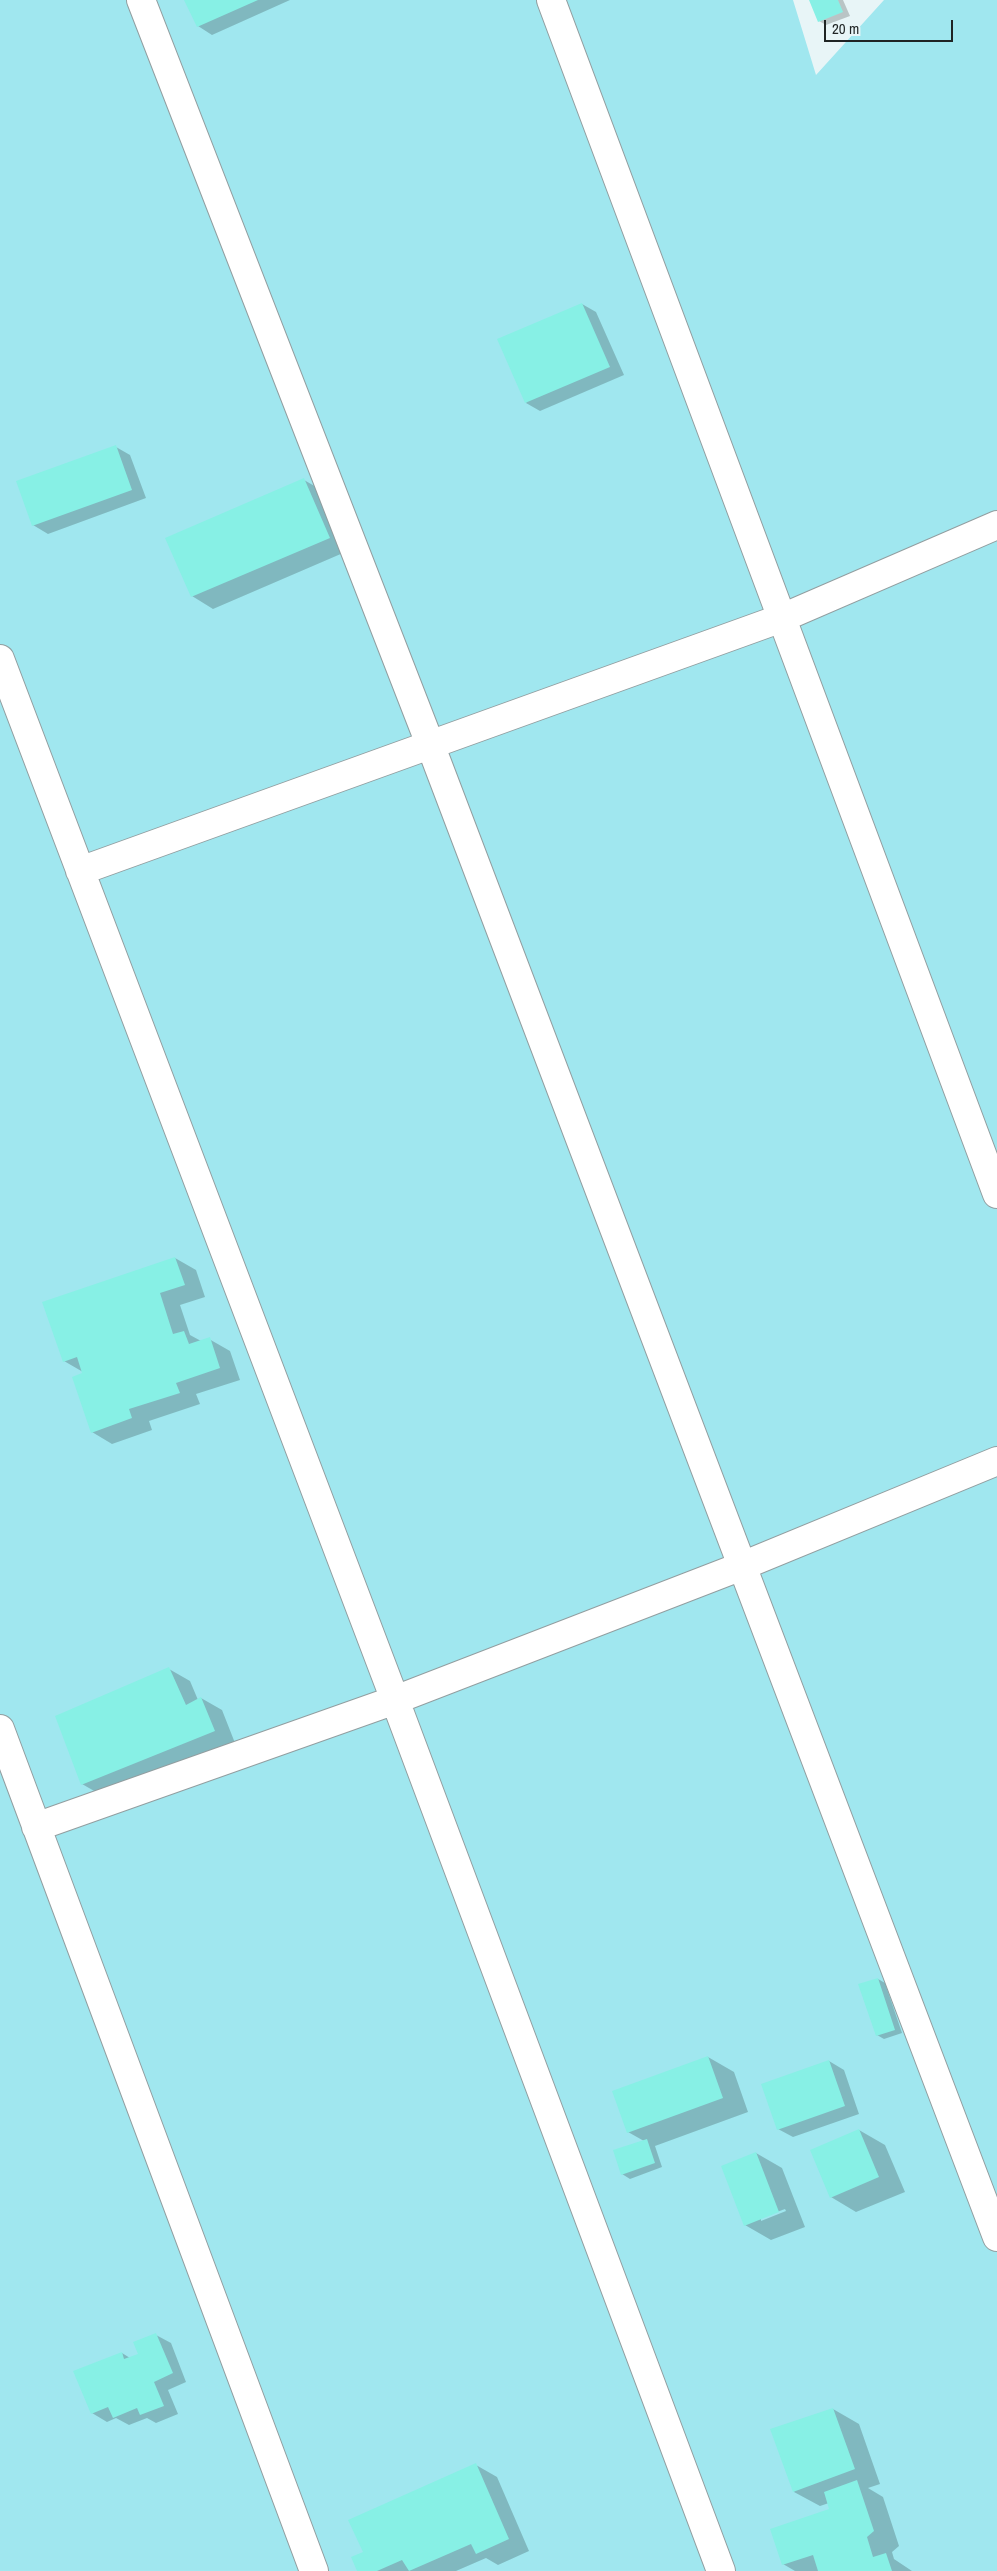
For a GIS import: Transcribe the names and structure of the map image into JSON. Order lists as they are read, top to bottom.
{
  "scale_bar": "20 m"
}
